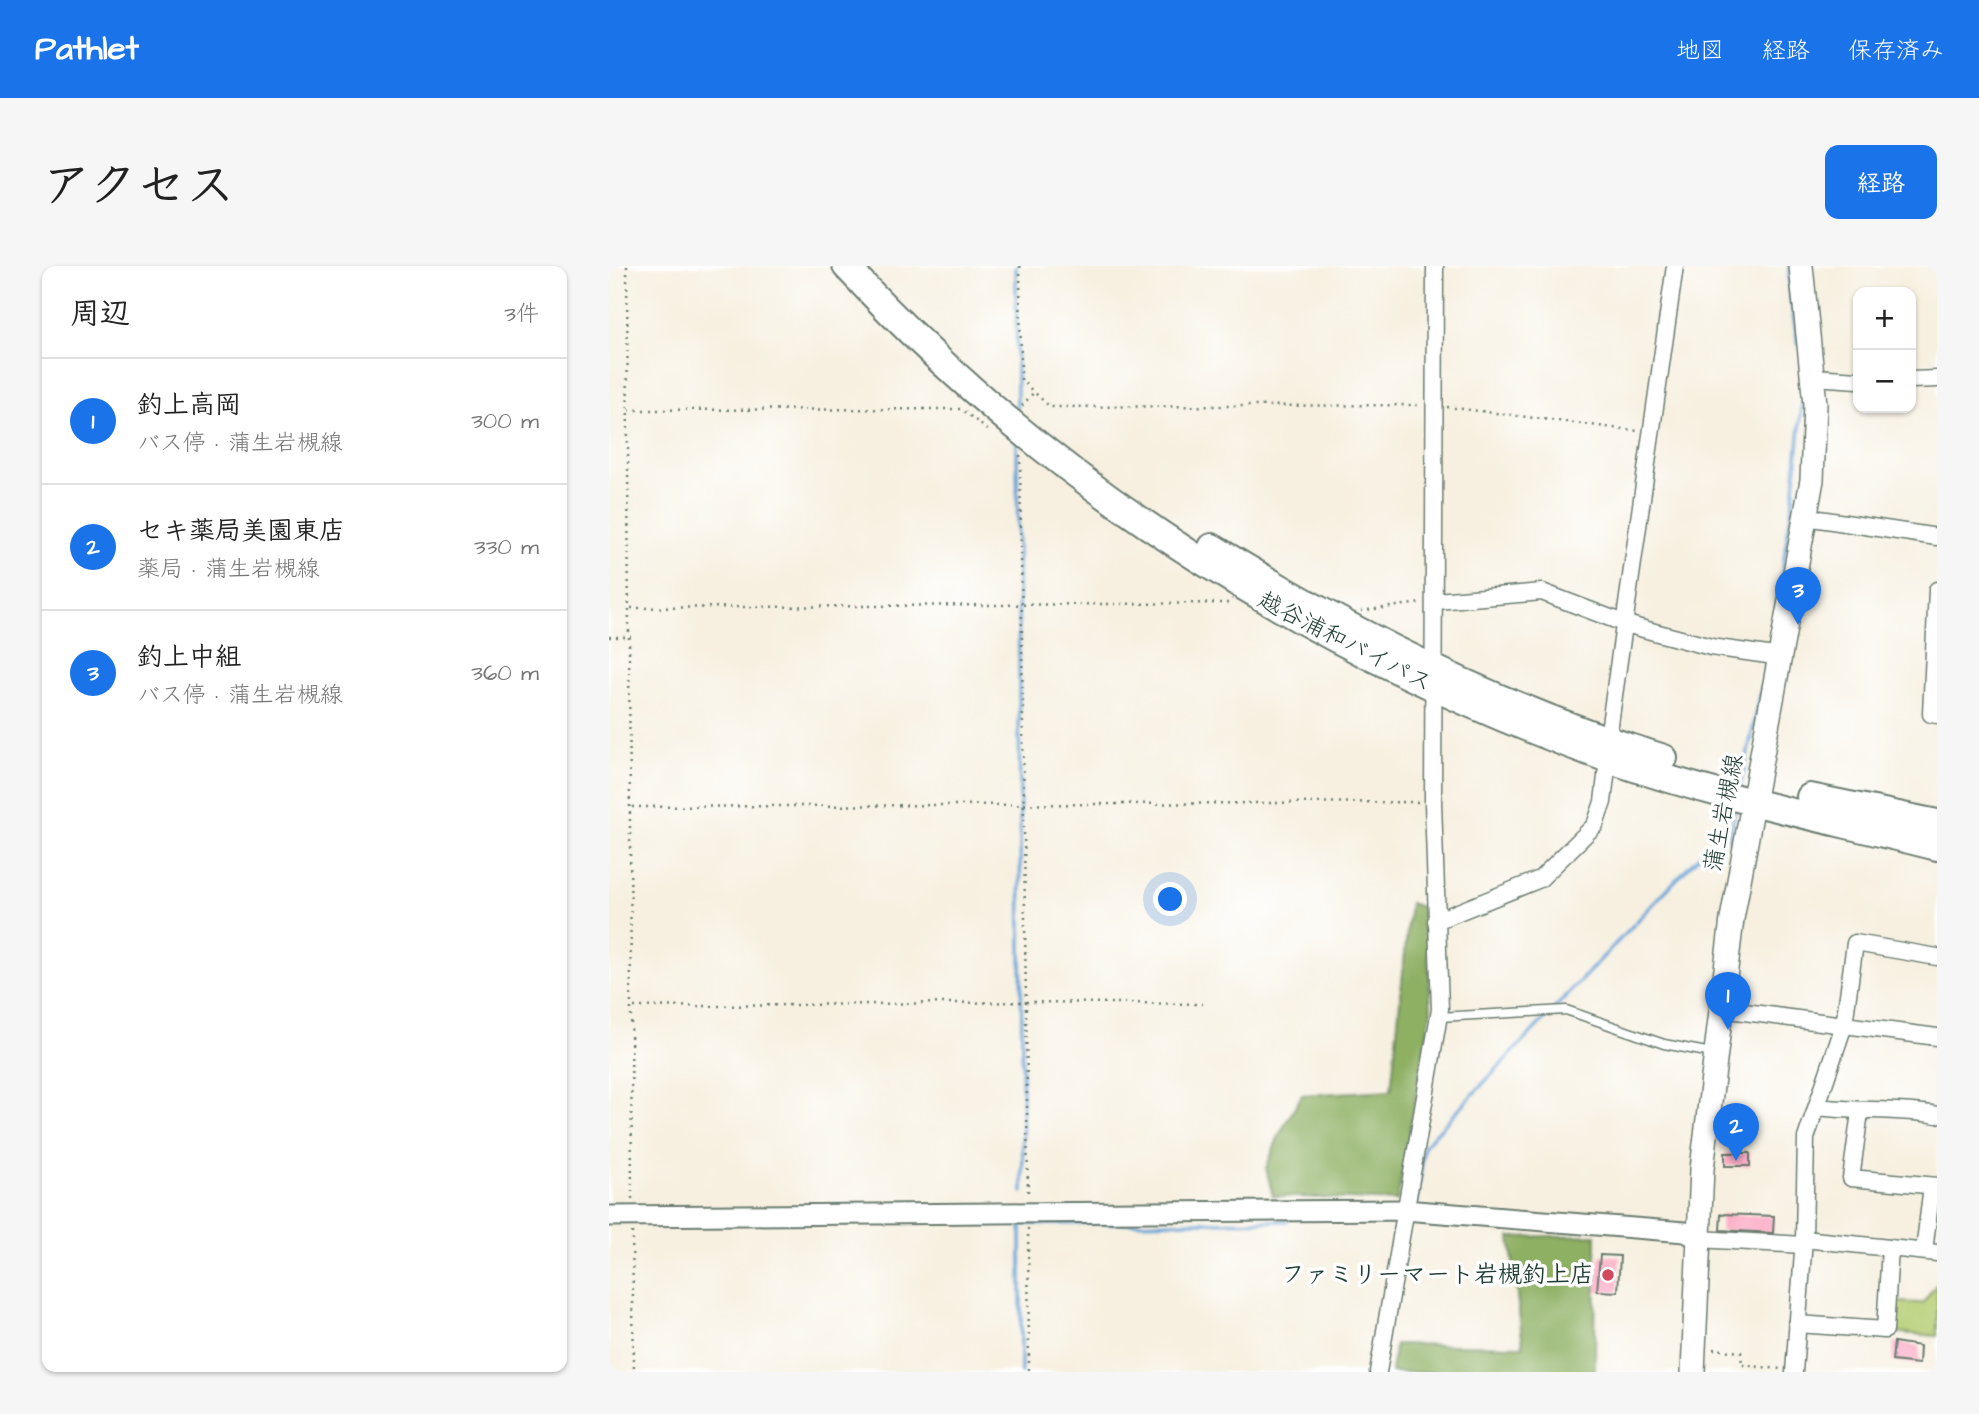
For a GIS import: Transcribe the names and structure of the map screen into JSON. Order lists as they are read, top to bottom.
{
  "streets": {
    "highway": ["越谷浦和バイパス"],
    "main road": ["蒲生岩槻線"]
  },
  "crossings": [
    ["越谷浦和バイパス", "蒲生岩槻線"]
  ],
  "places": ["ファミリーマート岩槻釣上店"],
  "page": {
    "header": "Pathlet",
    "nav": ["地図", "経路", "保存済み"],
    "title": "アクセス",
    "buttons": "経路",
    "heading": ["周辺", "3件"],
    "map_buttons": ["+", "−"],
    "list": [
      {
        "mark": "1",
        "name": "釣上高岡",
        "note": "バス停 · 蒲生岩槻線",
        "value": "300 m"
      },
      {
        "mark": "2",
        "name": "セキ薬局美園東店",
        "note": "薬局 · 蒲生岩槻線",
        "value": "330 m"
      },
      {
        "mark": "3",
        "name": "釣上中組",
        "note": "バス停 · 蒲生岩槻線",
        "value": "360 m"
      }
    ],
    "pins": ["3", "1", "2"]
  }
}
